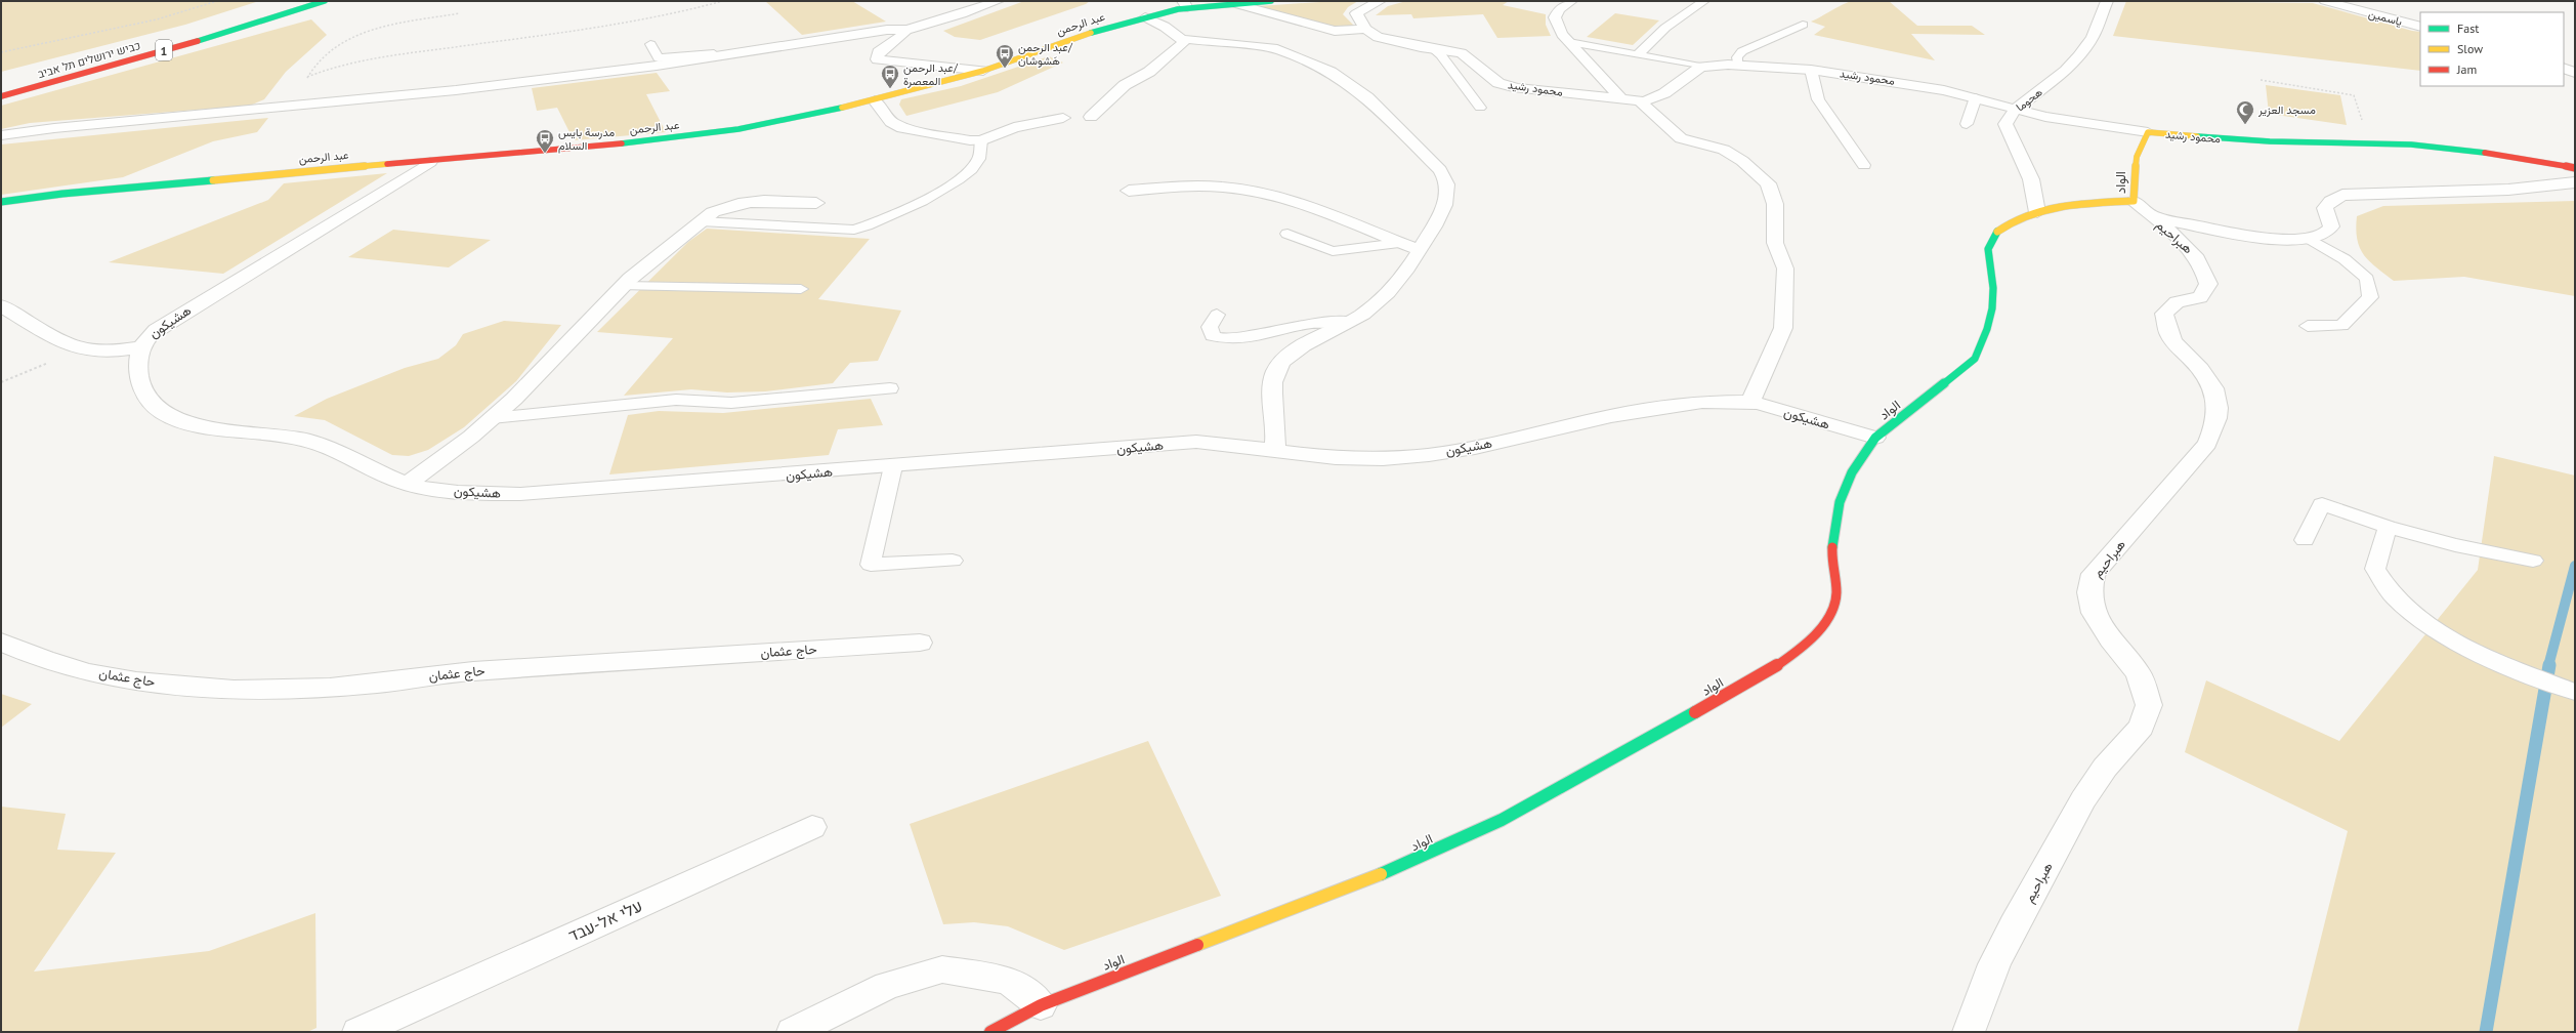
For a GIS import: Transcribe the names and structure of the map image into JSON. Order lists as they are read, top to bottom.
{
  "streets": {
    "main road": [
      "عبد الرحمن",
      "1",
      "כביש ירושלים תל אביב",
      "محمود رشيد",
      "الواد"
    ],
    "street": [
      "ياسمين",
      "هحوما",
      "هبراحيم",
      "هشيكون",
      "حاج عثمان",
      "עלי אל-עבד"
    ]
  },
  "crossings": [
    ["عبد الرحمن", "هشيكون"],
    ["محمود رشيد", "هحوما"],
    ["محمود رشيد", "الواد"],
    ["هحوما", "الواد"],
    ["الواد", "هبراحيم"],
    ["الواد", "هشيكون"]
  ],
  "places": {
    "bus stop": ["عبد الرحمن/ هَشوشان", "عبد الرحمن/ المعصرة", "مدرسة بايس السلام"],
    "mosque": ["مسجد العزير"]
  },
  "legend": ["Fast", "Slow", "Jam"]
}
